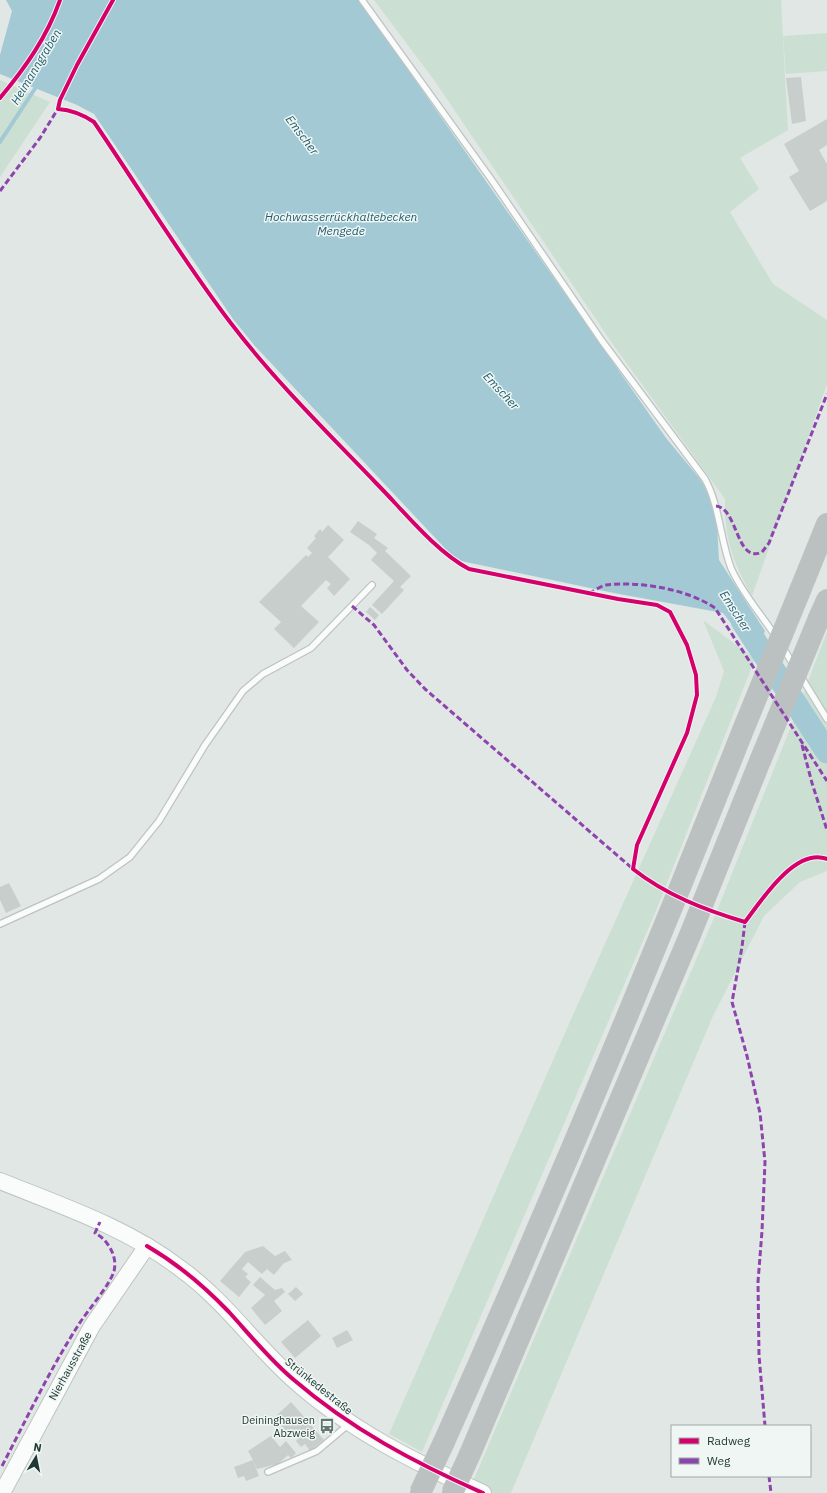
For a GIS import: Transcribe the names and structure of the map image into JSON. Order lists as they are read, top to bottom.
{
  "streets": {
    "main road": ["Nierhausstraße", "Strünkedestraße"]
  },
  "crossings": [
    ["Nierhausstraße", "Strünkedestraße"]
  ],
  "water": ["Heimanngraben", "Emscher", "Hochwasserrückhaltebecken Mengede"],
  "places": {
    "bus stop": ["Deininghausen Abzweig"]
  },
  "legend": ["Radweg", "Weg"],
  "north": "top"
}
